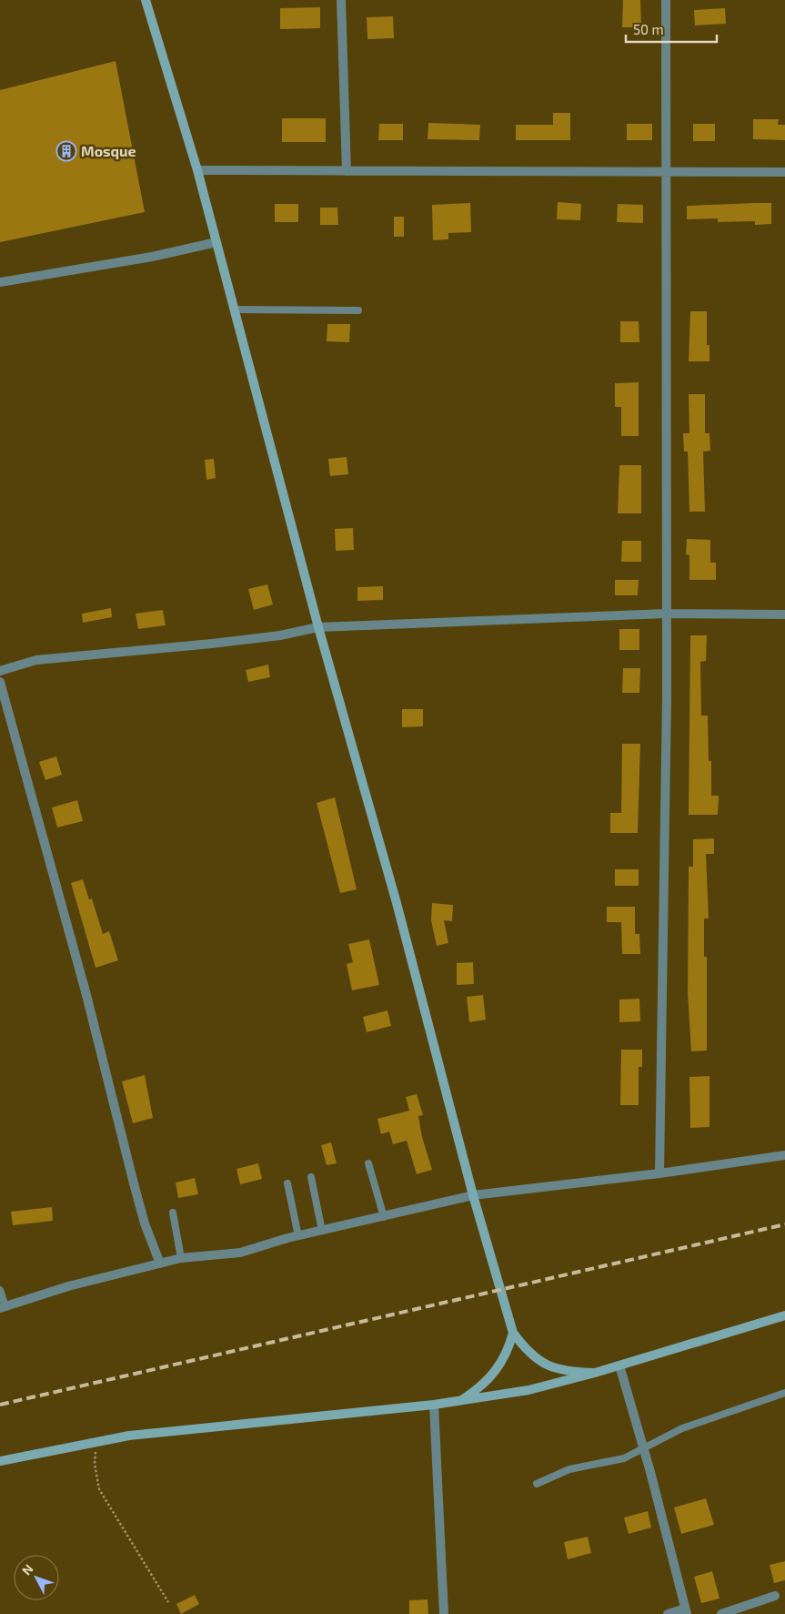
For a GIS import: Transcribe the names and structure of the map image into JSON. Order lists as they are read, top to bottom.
{
  "places": {
    "building": ["Mosque"]
  },
  "scale_bar": "50 m",
  "north": "top left"
}
